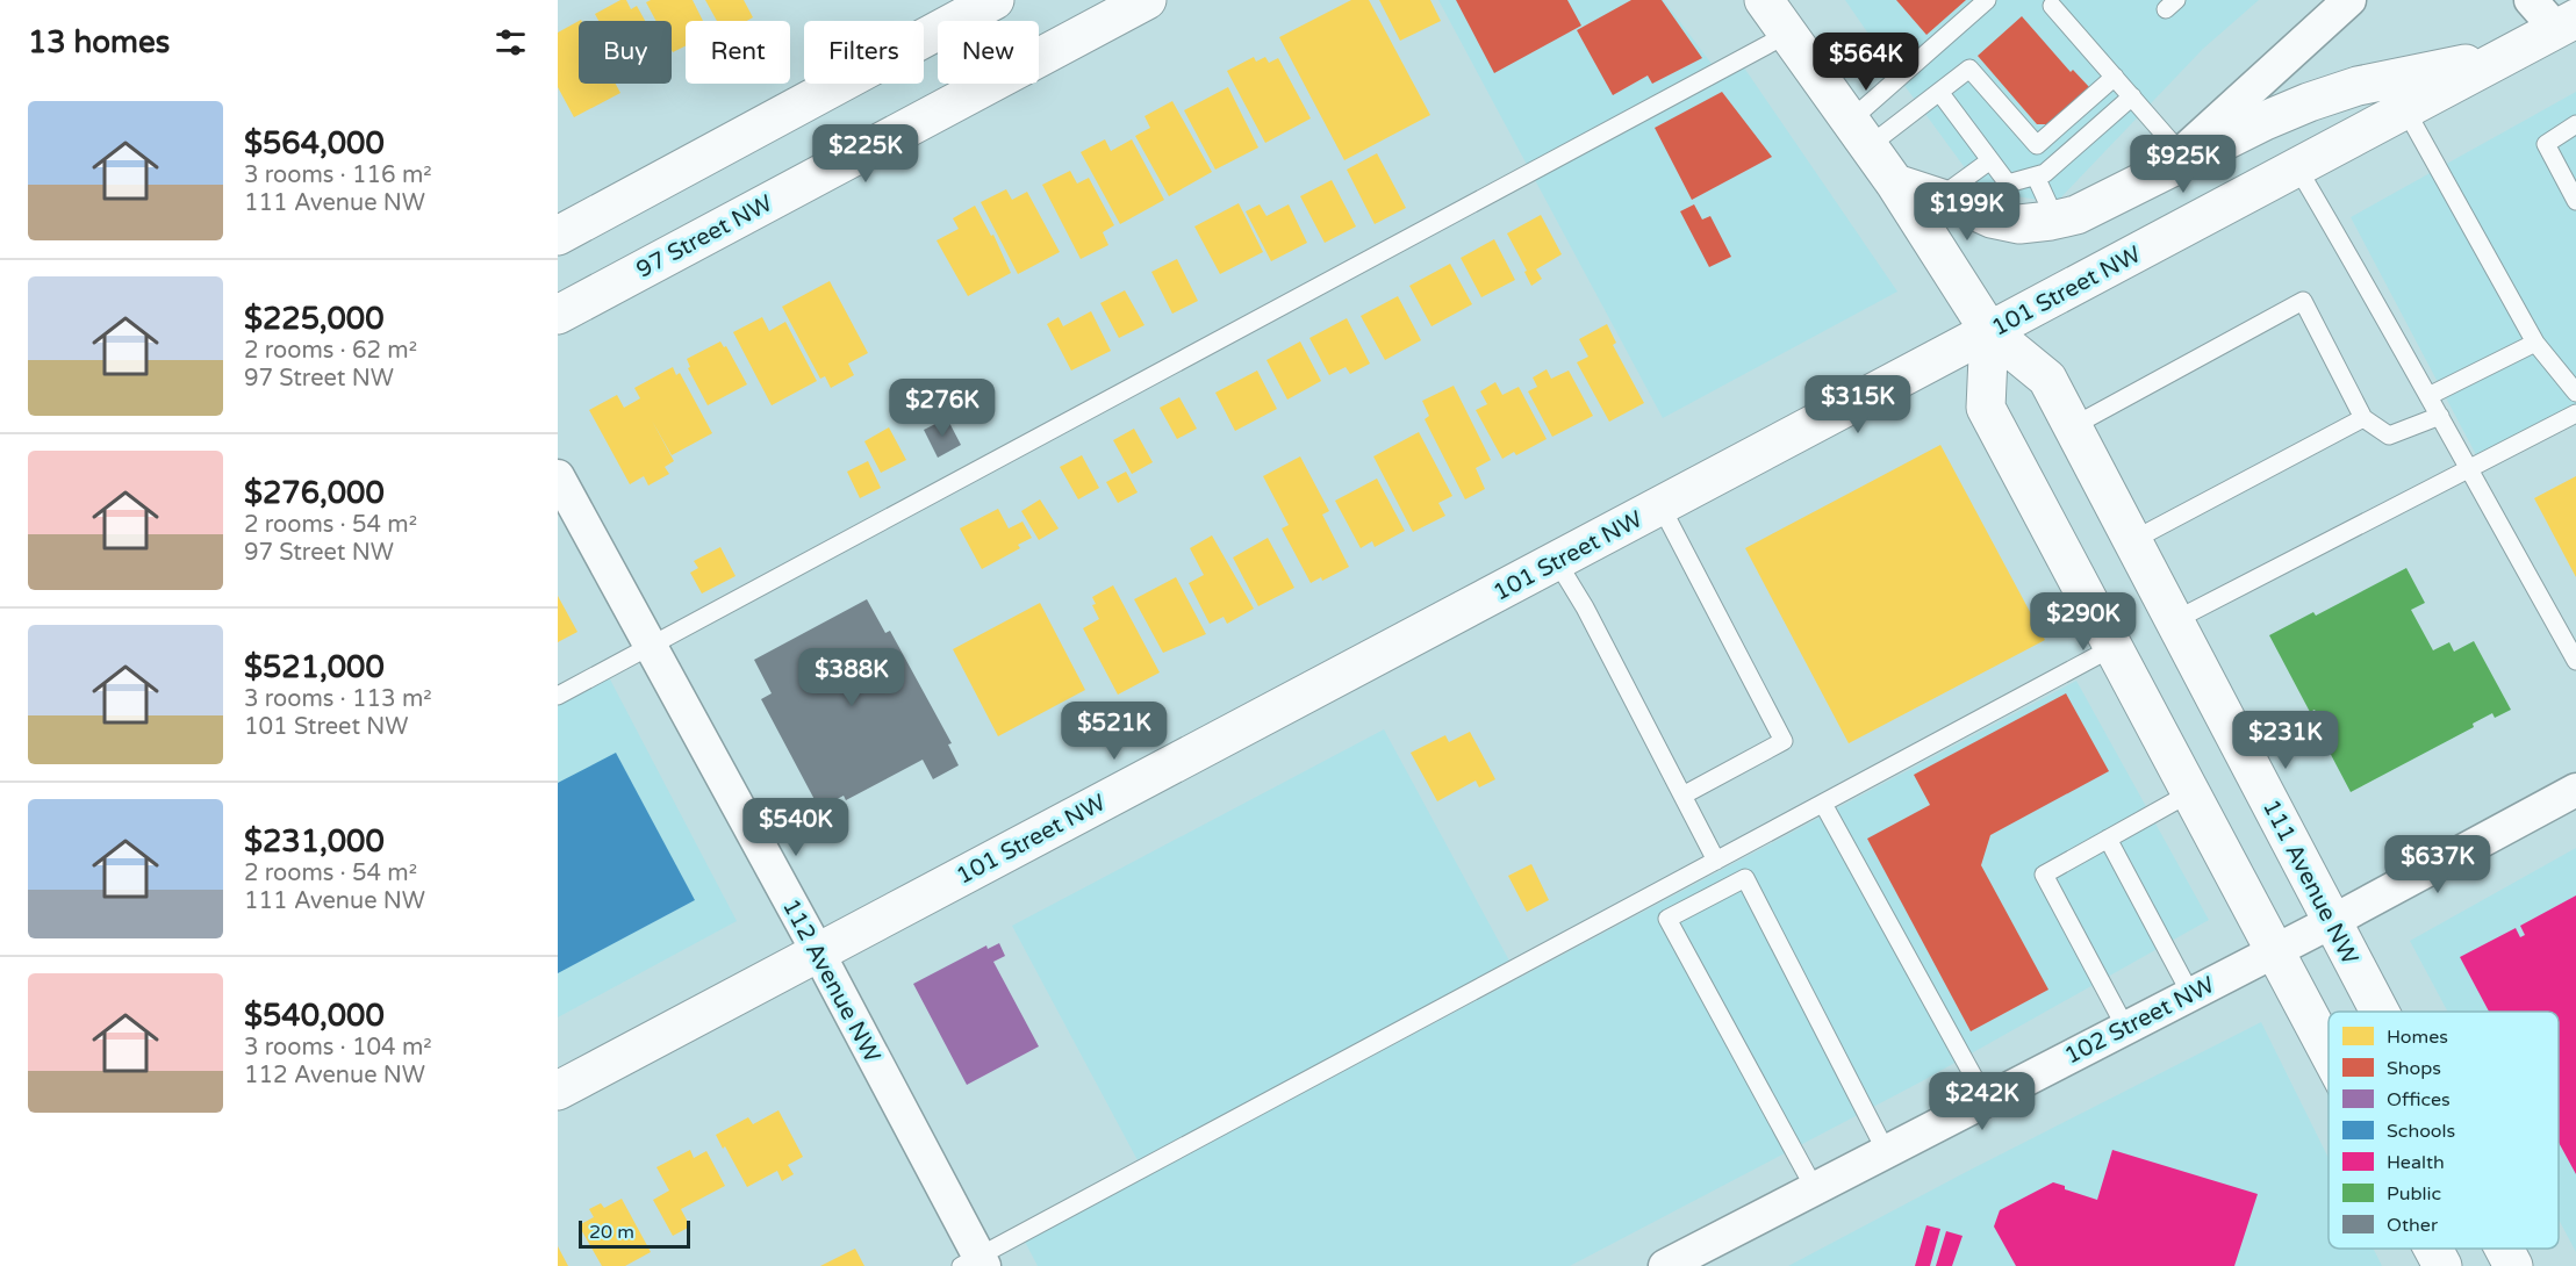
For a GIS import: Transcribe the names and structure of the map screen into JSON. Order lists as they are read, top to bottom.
{
  "streets": {
    "main road": ["97 Street NW", "101 Street NW", "111 Avenue NW"],
    "street": ["112 Avenue NW", "102 Street NW"]
  },
  "crossings": [
    ["101 Street NW", "111 Avenue NW"],
    ["101 Street NW", "112 Avenue NW"],
    ["111 Avenue NW", "102 Street NW"]
  ],
  "legend": [
    "Homes",
    "Shops",
    "Offices",
    "Schools",
    "Health",
    "Public",
    "Other"
  ],
  "scale_bar": "20 m",
  "page": {
    "heading": "13 homes",
    "chip": [
      "Buy",
      "Rent",
      "Filters",
      "New"
    ],
    "price": [
      "$564K",
      "$225K",
      "$925K",
      "$199K",
      "$315K",
      "$276K",
      "$290K",
      "$388K",
      "$521K",
      "$231K",
      "$540K",
      "$637K",
      "$242K"
    ],
    "list": [
      {
        "name": "$564,000",
        "note": "3 rooms · 116 m² · 111 Avenue NW"
      },
      {
        "name": "$225,000",
        "note": "2 rooms · 62 m² · 97 Street NW"
      },
      {
        "name": "$276,000",
        "note": "2 rooms · 54 m² · 97 Street NW"
      },
      {
        "name": "$521,000",
        "note": "3 rooms · 113 m² · 101 Street NW"
      },
      {
        "name": "$231,000",
        "note": "2 rooms · 54 m² · 111 Avenue NW"
      },
      {
        "name": "$540,000",
        "note": "3 rooms · 104 m² · 112 Avenue NW"
      }
    ],
    "scale": "20 m"
  }
}
